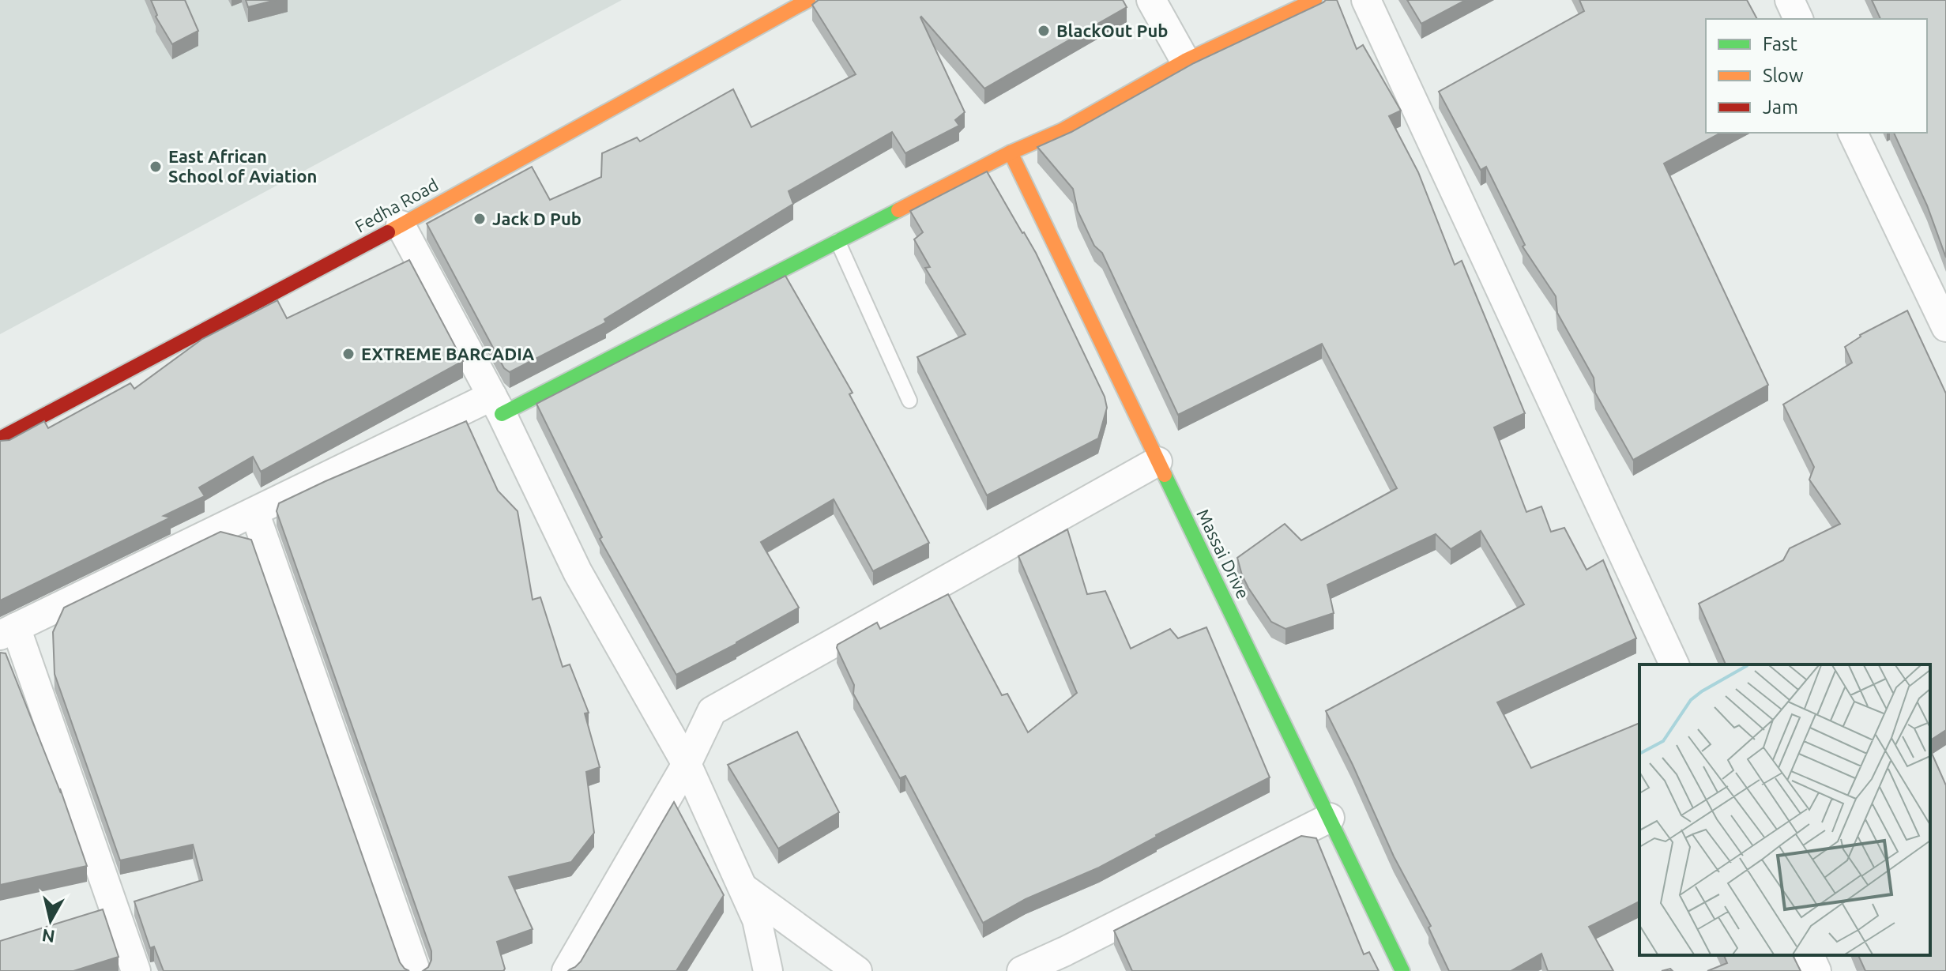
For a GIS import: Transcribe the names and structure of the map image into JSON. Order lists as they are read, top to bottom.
{
  "streets": {
    "street": ["Fedha Road", "Massai Drive"]
  },
  "places": [
    "BlackOut Pub",
    "East African School of Aviation",
    "Jack D Pub",
    "EXTREME BARCADIA"
  ],
  "legend": ["Fast", "Slow", "Jam"],
  "north": "bottom"
}
